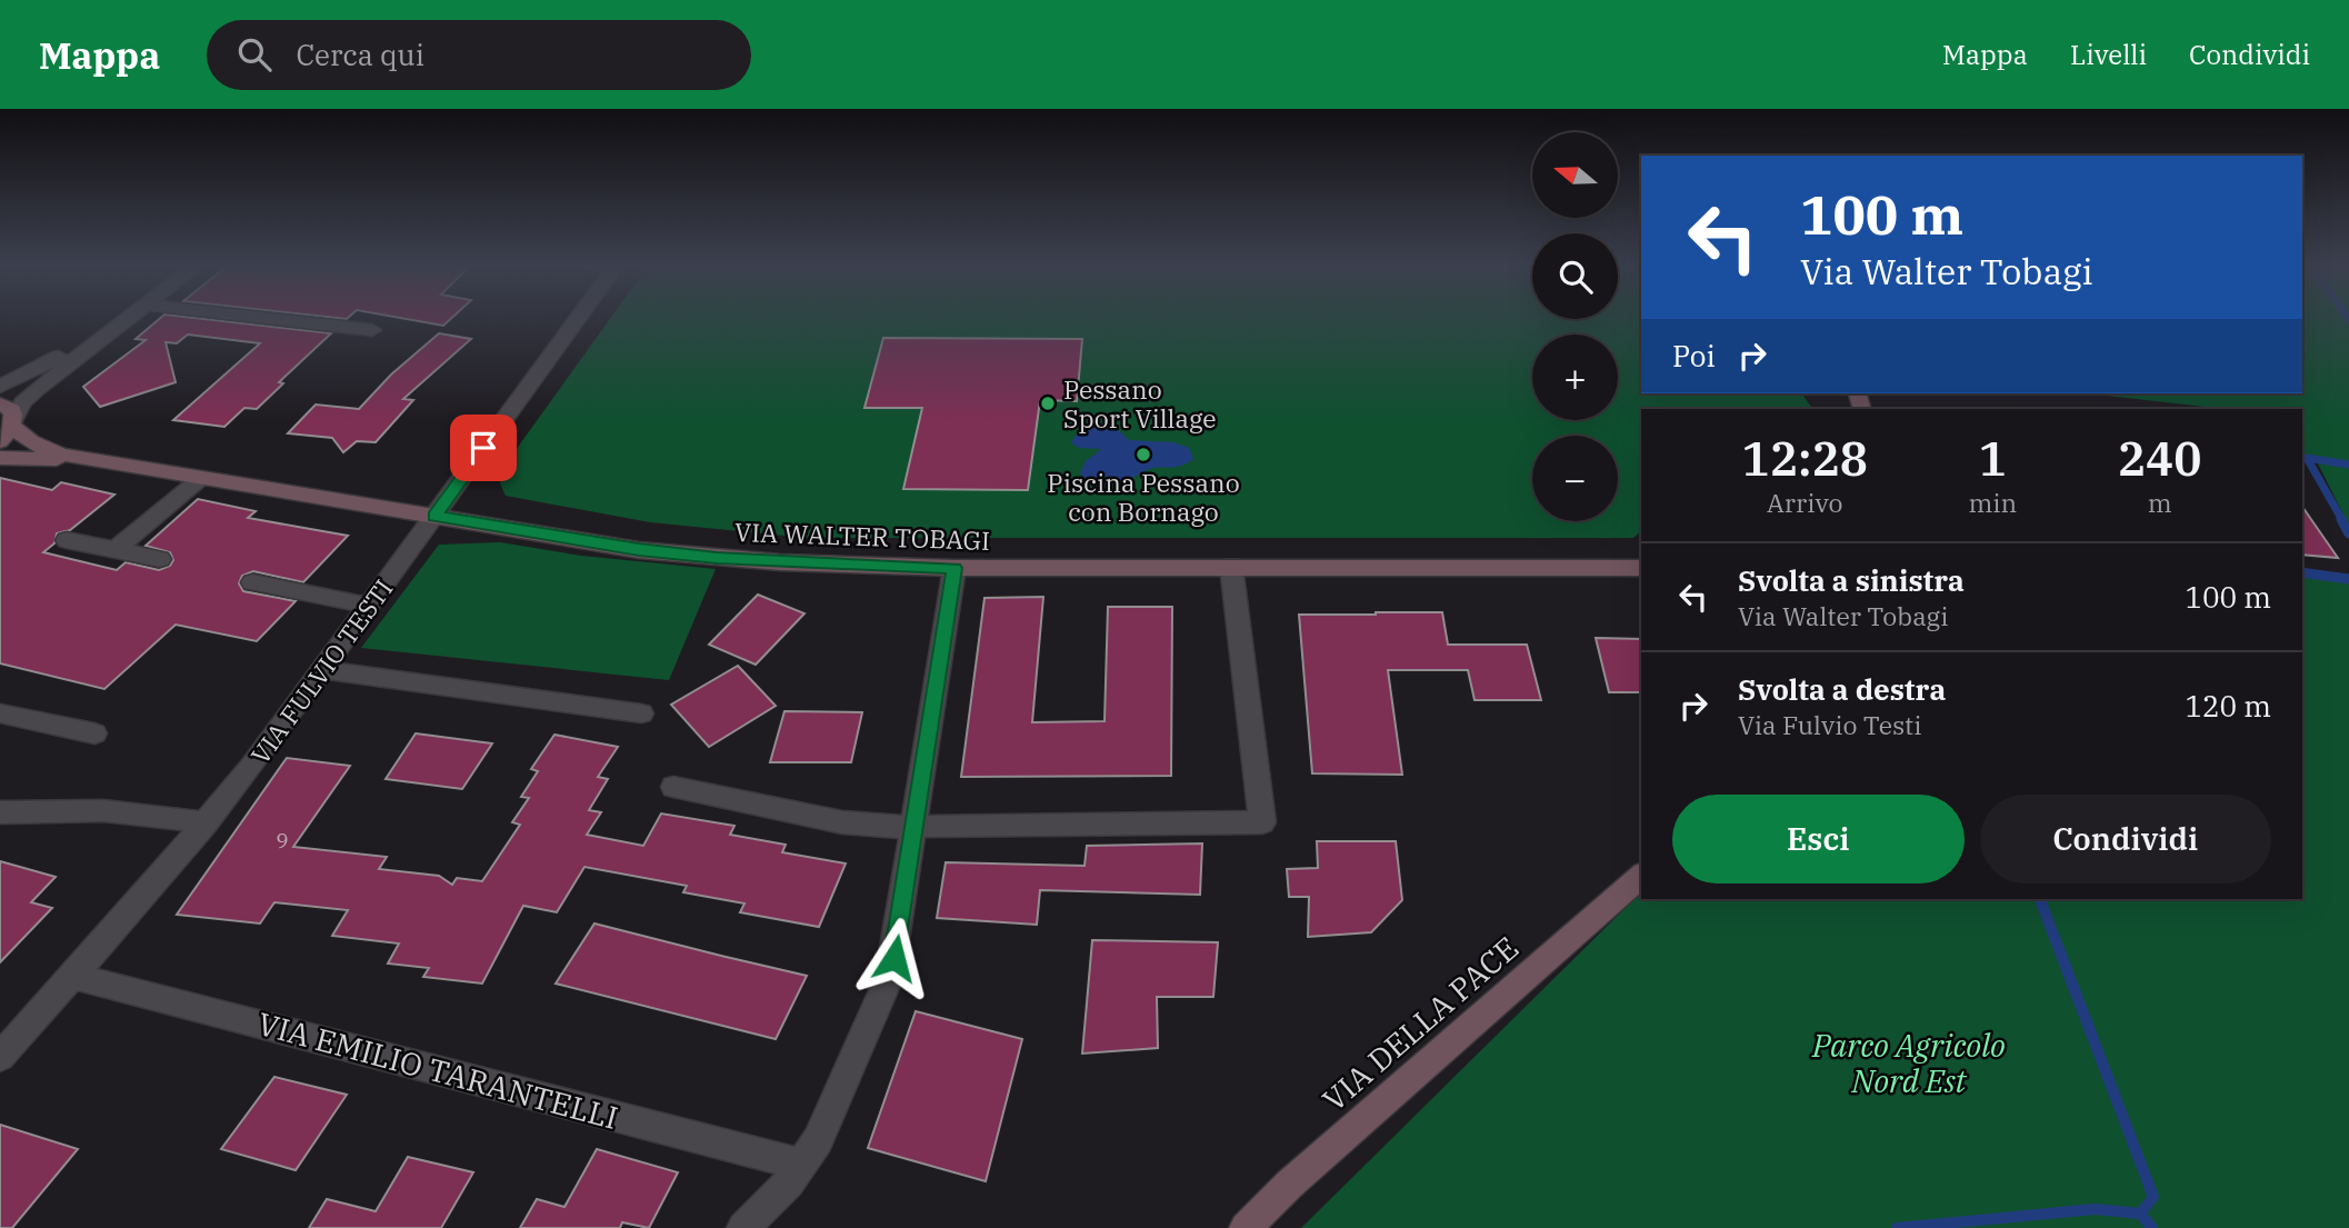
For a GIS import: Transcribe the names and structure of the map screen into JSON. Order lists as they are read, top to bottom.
{
  "streets": {
    "street": [
      "VIA WALTER TOBAGI",
      "VIA FULVIO TESTI",
      "VIA DELLA PACE",
      "VIA EMILIO TARANTELLI"
    ]
  },
  "crossings": [
    ["VIA WALTER TOBAGI", "VIA FULVIO TESTI"],
    ["VIA FULVIO TESTI", "VIA EMILIO TARANTELLI"]
  ],
  "parks": ["Parco Agricolo Nord Est"],
  "places": ["Pessano Sport Village", "Piscina Pessano con Bornago"],
  "house_numbers": ["9"],
  "north": "left",
  "page": {
    "header": "Mappa",
    "search": "Cerca qui",
    "nav": ["Mappa", "Livelli", "Condividi"],
    "map_buttons": ["+", "−"],
    "turn": ["100 m", "Via Walter Tobagi"],
    "then": "Poi",
    "eta": [
      "12:28",
      "Arrivo",
      "1",
      "min",
      "240",
      "m"
    ],
    "list": [
      {
        "name": "Svolta a sinistra",
        "note": "Via Walter Tobagi",
        "value": "100 m"
      },
      {
        "name": "Svolta a destra",
        "note": "Via Fulvio Testi",
        "value": "120 m"
      }
    ],
    "buttons": ["Esci", "Condividi"]
  }
}
